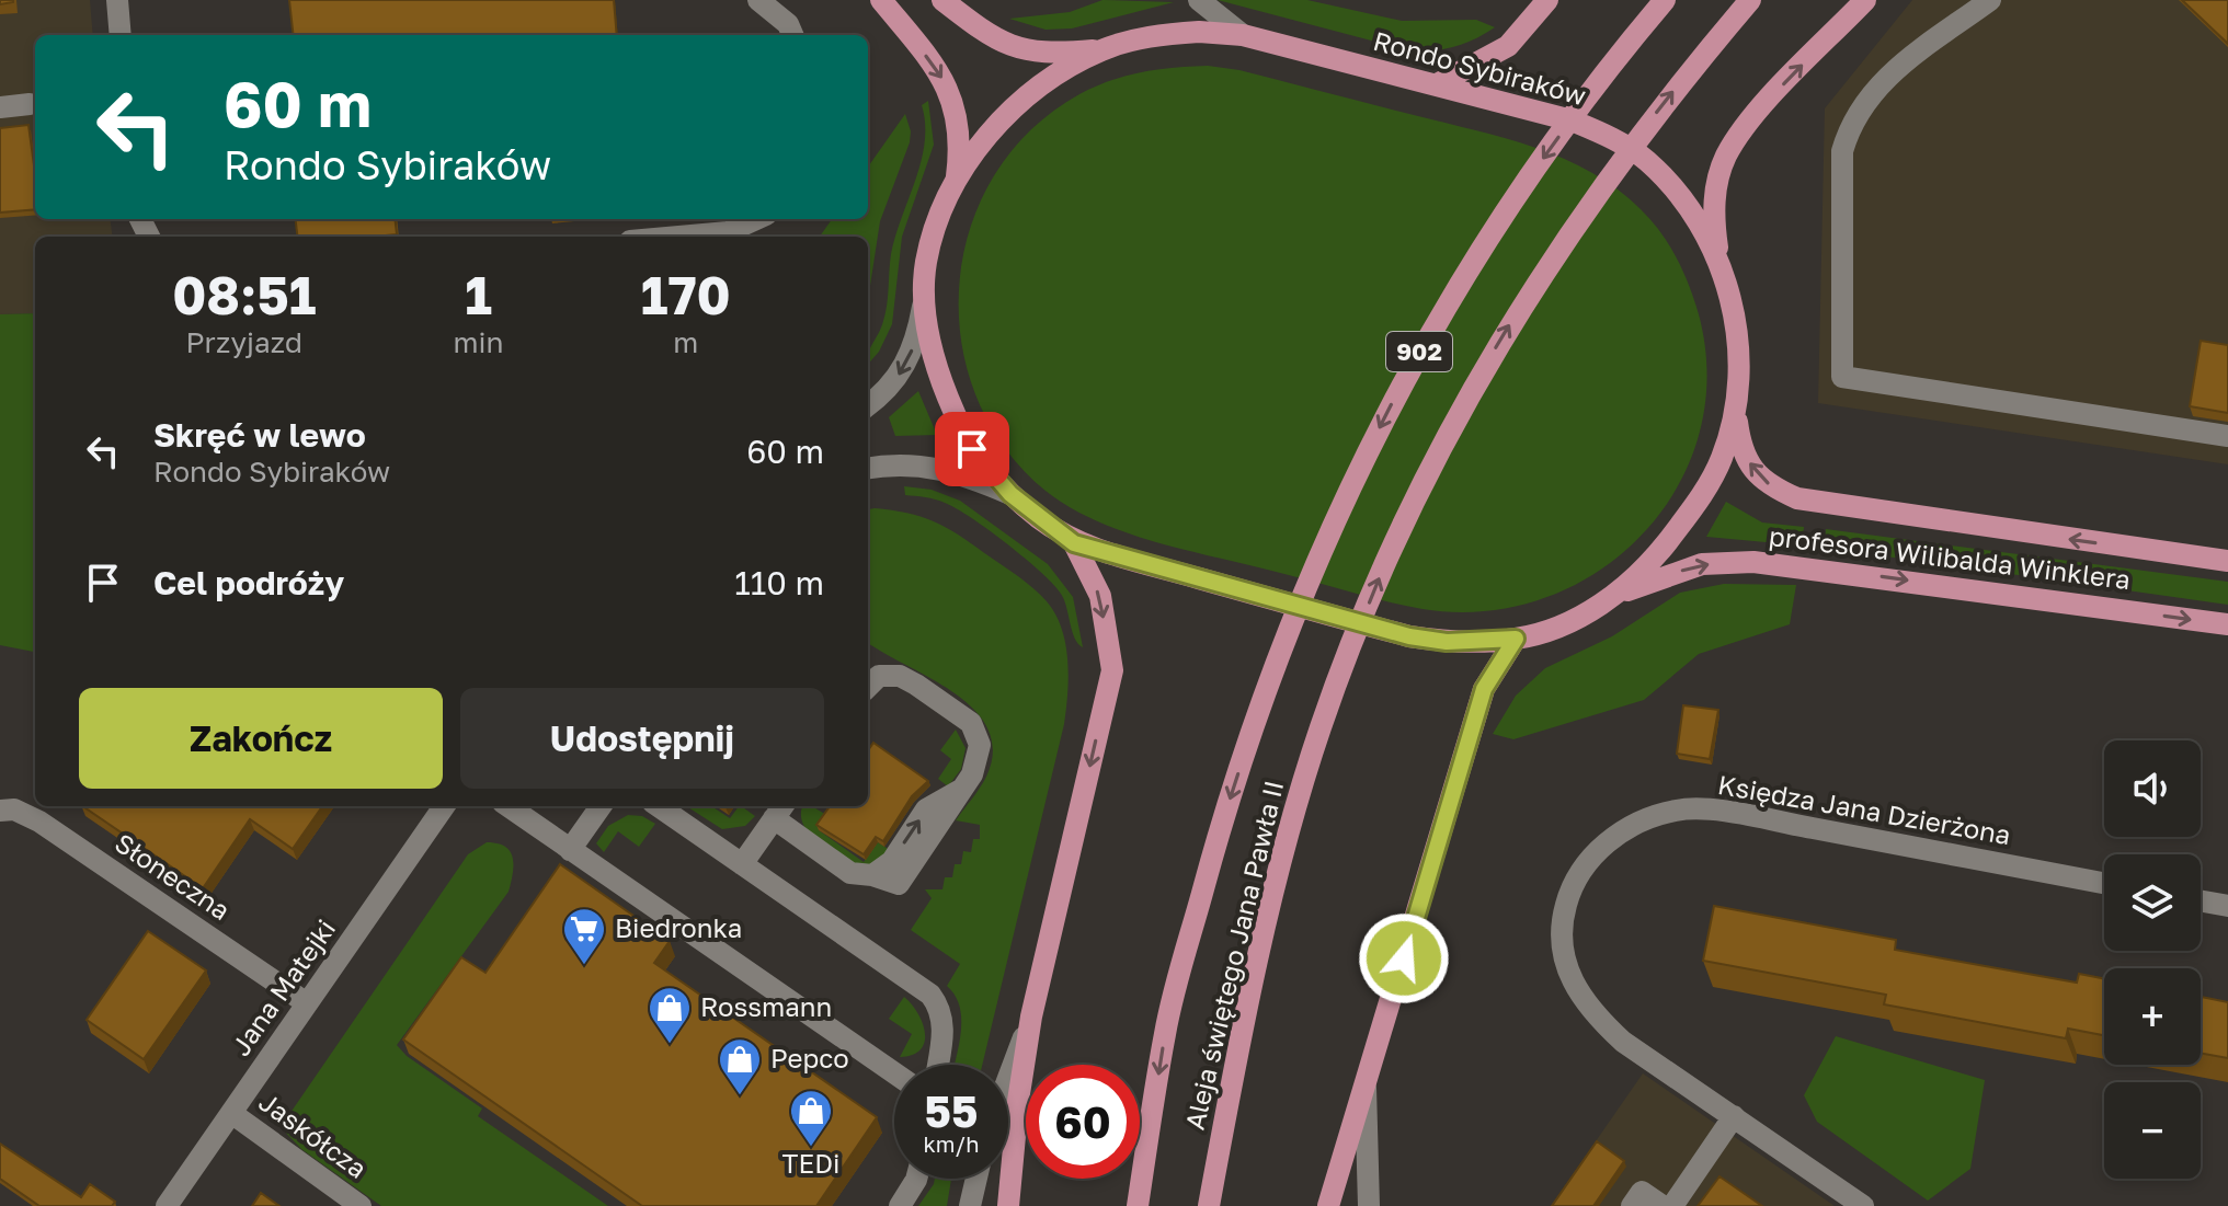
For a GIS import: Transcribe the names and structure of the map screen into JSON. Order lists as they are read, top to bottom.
{
  "streets": {
    "main road": [
      "Rondo Sybiraków",
      "902",
      "profesora Wilibalda Winklera",
      "Aleja świętego Jana Pawła II"
    ],
    "street": [
      "Księdza Jana Dzierżona",
      "Słoneczna",
      "Jana Matejki",
      "Jaskółcza"
    ]
  },
  "crossings": [
    ["Rondo Sybiraków", "profesora Wilibalda Winklera"],
    ["Słoneczna", "Jana Matejki"],
    ["Jana Matejki", "Jaskółcza"]
  ],
  "places": {
    "supermarket": ["Biedronka"],
    "shop": ["Rossmann", "Pepco", "TEDi"]
  },
  "page": {
    "turn": ["60 m", "Rondo Sybiraków"],
    "eta": [
      "08:51",
      "Przyjazd",
      "1",
      "min",
      "170",
      "m"
    ],
    "list": [
      {
        "name": "Skręć w lewo",
        "note": "Rondo Sybiraków",
        "value": "60 m"
      },
      {
        "name": "Cel podróży",
        "value": "110 m"
      }
    ],
    "buttons": ["Zakończ", "Udostępnij"],
    "map_buttons": ["+", "−"],
    "speed": "55 km/h",
    "limit": "60"
  }
}
